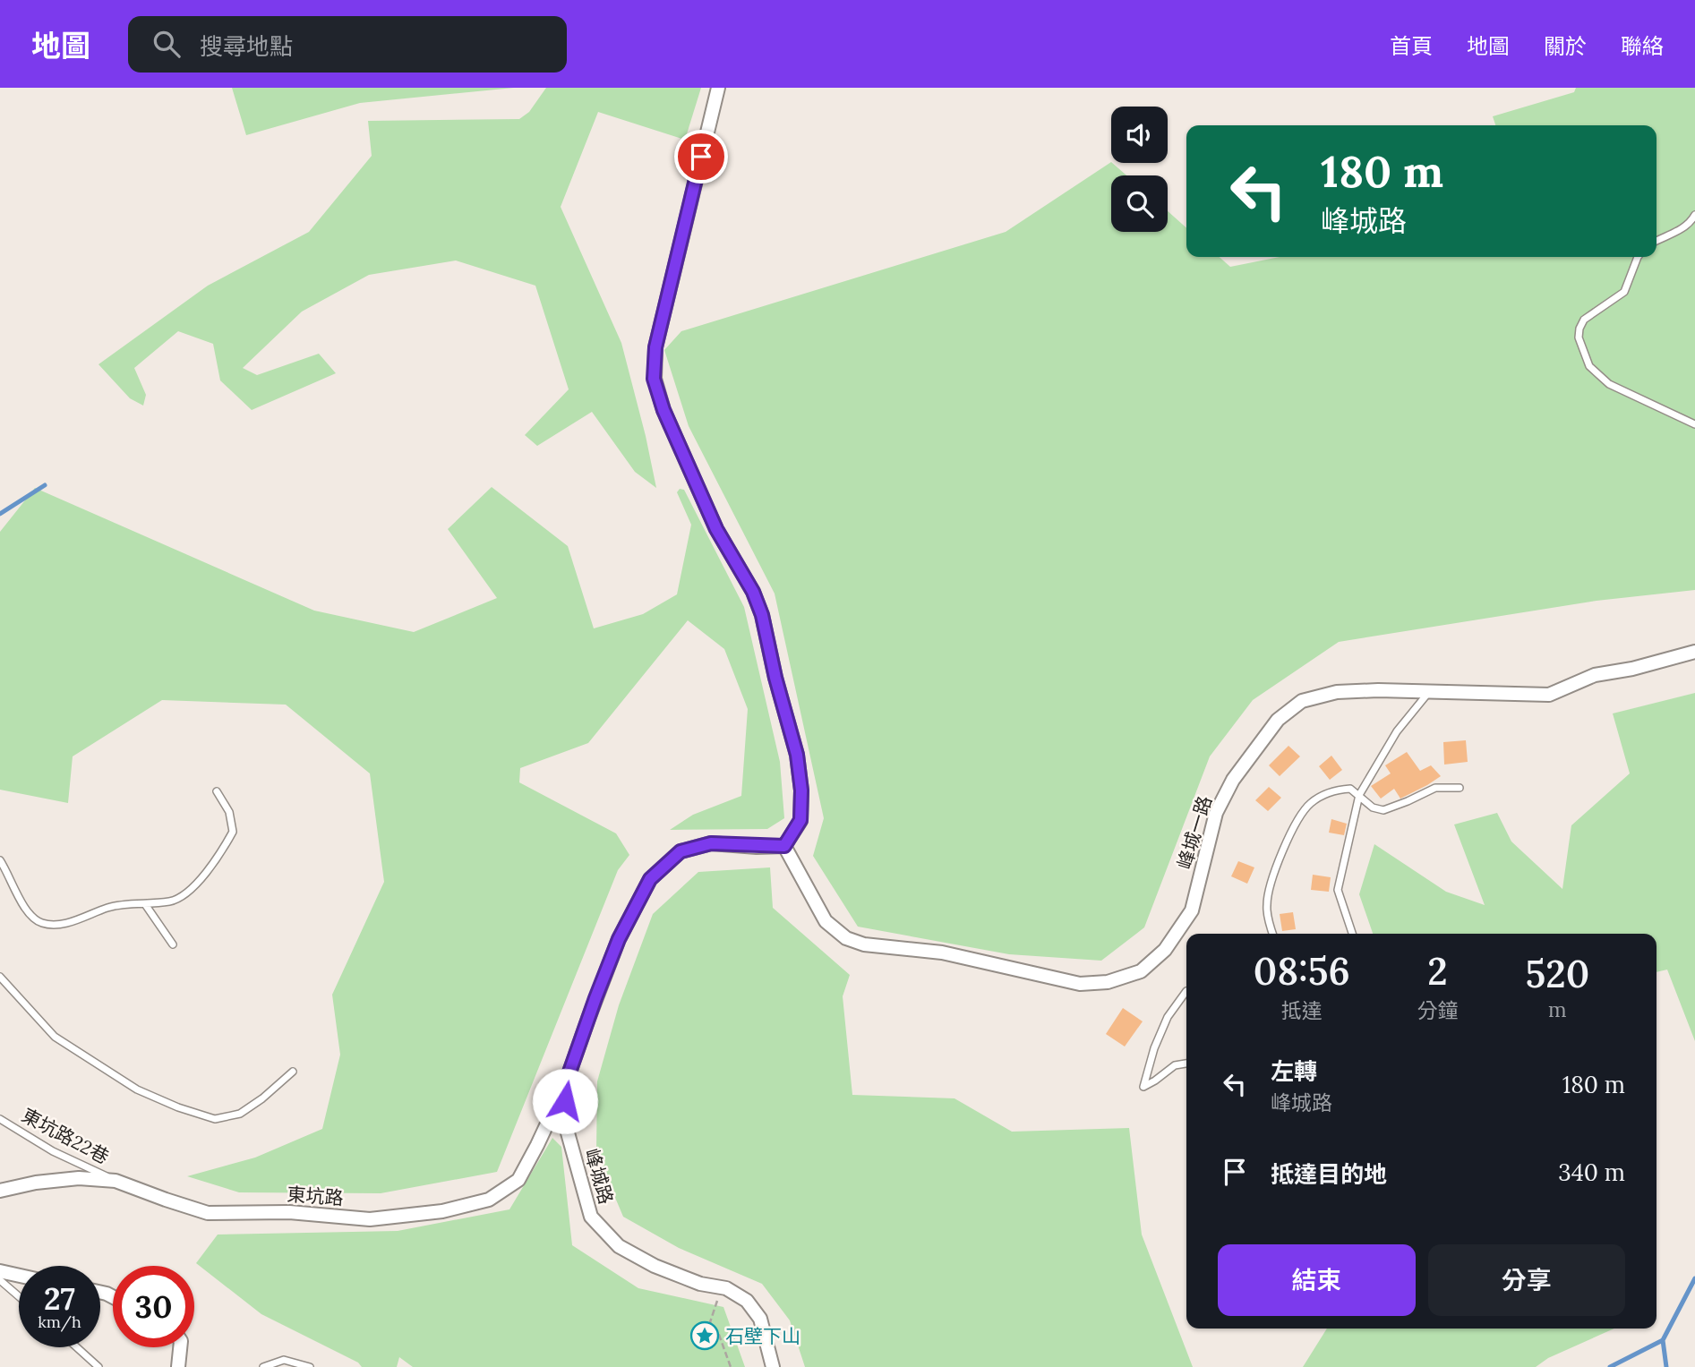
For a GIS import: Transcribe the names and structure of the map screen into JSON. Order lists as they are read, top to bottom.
{
  "streets": {
    "street": ["峰城一路", "峰城路", "東坑路"],
    "lane": ["東坑路22巷"]
  },
  "crossings": [
    ["峰城一路", "峰城路"],
    ["東坑路22巷", "東坑路"],
    ["峰城路", "東坑路"]
  ],
  "places": {
    "place": ["石壁下山"]
  },
  "page": {
    "header": "地圖",
    "search": "搜尋地點",
    "nav": [
      "首頁",
      "地圖",
      "關於",
      "聯絡"
    ],
    "turn": ["180 m", "峰城路"],
    "eta": [
      "08:56",
      "抵達",
      "2",
      "分鐘",
      "520",
      "m"
    ],
    "list": [
      {
        "name": "左轉",
        "note": "峰城路",
        "value": "180 m"
      },
      {
        "name": "抵達目的地",
        "value": "340 m"
      }
    ],
    "buttons": ["結束", "分享"],
    "speed": "27 km/h",
    "limit": "30"
  }
}
